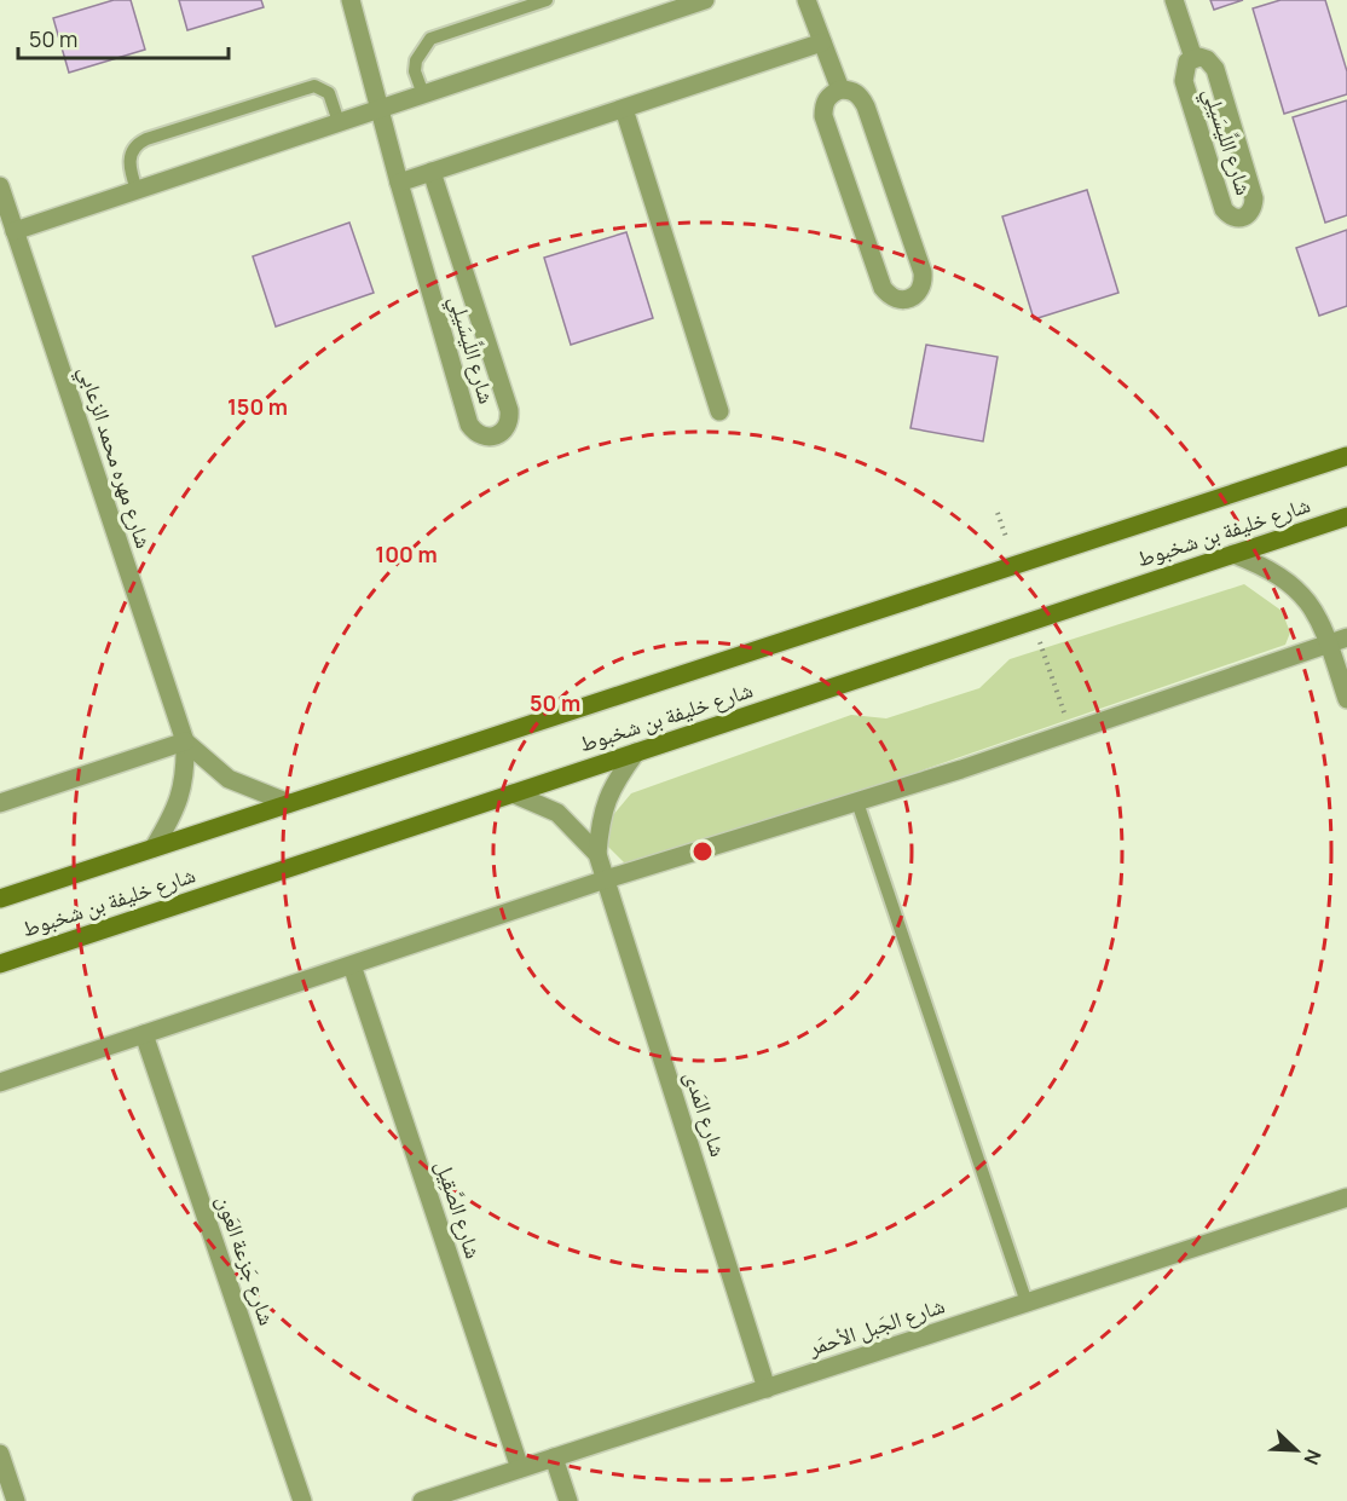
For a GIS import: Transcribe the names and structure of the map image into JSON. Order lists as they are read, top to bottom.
{
  "streets": {
    "main road": ["شارع خليفة بن شخبوط"],
    "street": [
      "شارع اللِّيسَيلِي",
      "شارع مهره محمد الزعابي",
      "شارع المَدى",
      "شارع الصَّقِيل",
      "شارع جَزعة العَون",
      "شارع الجَبل الأحمَر"
    ]
  },
  "crossings": [
    ["شارع مهره محمد الزعابي", "شارع خليفة بن شخبوط"],
    ["شارع خليفة بن شخبوط", "شارع المَدى"],
    ["شارع المَدى", "شارع الجَبل الأحمَر"],
    ["شارع الصَّقِيل", "شارع الجَبل الأحمَر"]
  ],
  "scale_bar": "50 m",
  "north": "bottom right",
  "rings": ["150 m", "100 m", "50 m"]
}
